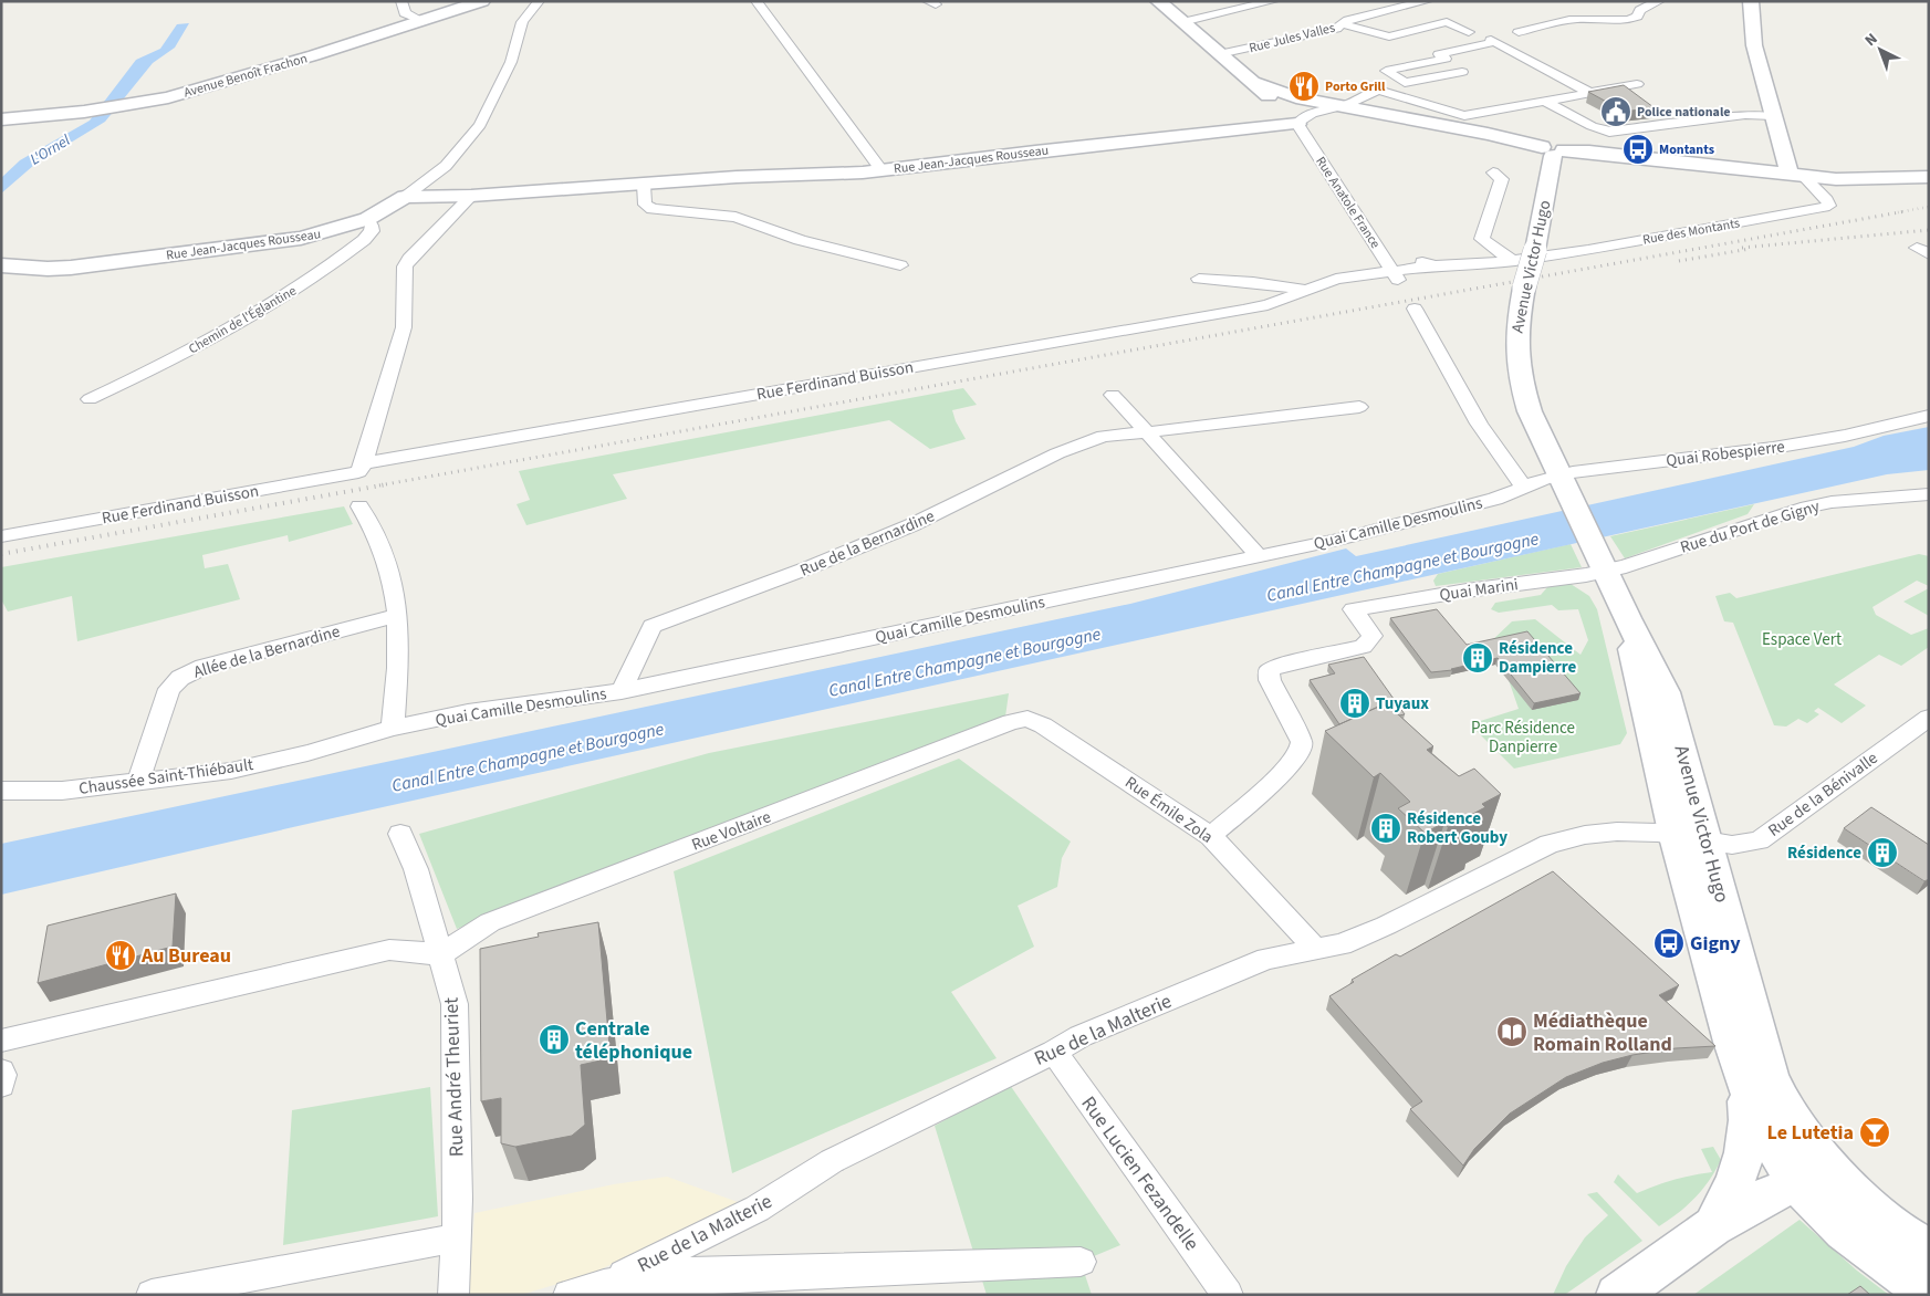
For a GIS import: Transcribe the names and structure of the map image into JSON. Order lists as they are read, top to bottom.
{
  "streets": {
    "street": [
      "Rue Jules Valles",
      "Avenue Benoît Frachon",
      "Rue Jean-Jacques Rousseau",
      "Rue Anatole France",
      "Rue des Montants",
      "Avenue Victor Hugo",
      "Chemin de l'Églantine",
      "Rue Ferdinand Buisson",
      "Quai Robespierre",
      "Quai Camille Desmoulins",
      "Rue du Port de Gigny",
      "Rue de la Bernardine",
      "Quai Marini",
      "Allée de la Bernardine",
      "Chaussée Saint-Thiébault",
      "Rue de la Bénivalle",
      "Rue Émile Zola",
      "Rue Voltaire",
      "Rue de la Malterie",
      "Rue André Theuriet",
      "Rue Lucien Fezandelle"
    ]
  },
  "crossings": [
    ["Rue Jules Valles", "Rue Anatole France"],
    ["Rue Jean-Jacques Rousseau", "Rue Anatole France"],
    ["Rue Jean-Jacques Rousseau", "Chemin de l'Églantine"],
    ["Rue Anatole France", "Rue des Montants"],
    ["Rue Anatole France", "Rue Ferdinand Buisson"],
    ["Rue des Montants", "Rue Ferdinand Buisson"],
    ["Avenue Victor Hugo", "Quai Robespierre"],
    ["Avenue Victor Hugo", "Rue du Port de Gigny"],
    ["Avenue Victor Hugo", "Quai Marini"],
    ["Avenue Victor Hugo", "Rue de la Bénivalle"],
    ["Avenue Victor Hugo", "Rue de la Malterie"],
    ["Quai Robespierre", "Quai Camille Desmoulins"],
    ["Quai Camille Desmoulins", "Rue de la Bernardine"],
    ["Quai Camille Desmoulins", "Chaussée Saint-Thiébault"],
    ["Rue du Port de Gigny", "Quai Marini"],
    ["Quai Marini", "Rue Émile Zola"],
    ["Allée de la Bernardine", "Chaussée Saint-Thiébault"],
    ["Rue de la Bénivalle", "Rue de la Malterie"],
    ["Rue Émile Zola", "Rue Voltaire"],
    ["Rue Émile Zola", "Rue de la Malterie"],
    ["Rue Voltaire", "Rue André Theuriet"],
    ["Rue de la Malterie", "Rue Lucien Fezandelle"]
  ],
  "water": ["L'Ornel", "Canal Entre Champagne et Bourgogne"],
  "parks": ["Espace Vert", "Parc Résidence Danpierre"],
  "places": {
    "restaurant": ["Porto Grill", "Au Bureau"],
    "public building": ["Police nationale"],
    "bus stop": ["Montants", "Gigny"],
    "building": [
      "Résidence Dampierre",
      "Tuyaux",
      "Résidence Robert Gouby",
      "Résidence",
      "Centrale téléphonique"
    ],
    "library": ["Médiathèque Romain Rolland"],
    "bar": ["Le Lutetia"]
  },
  "north": "top left"
}
